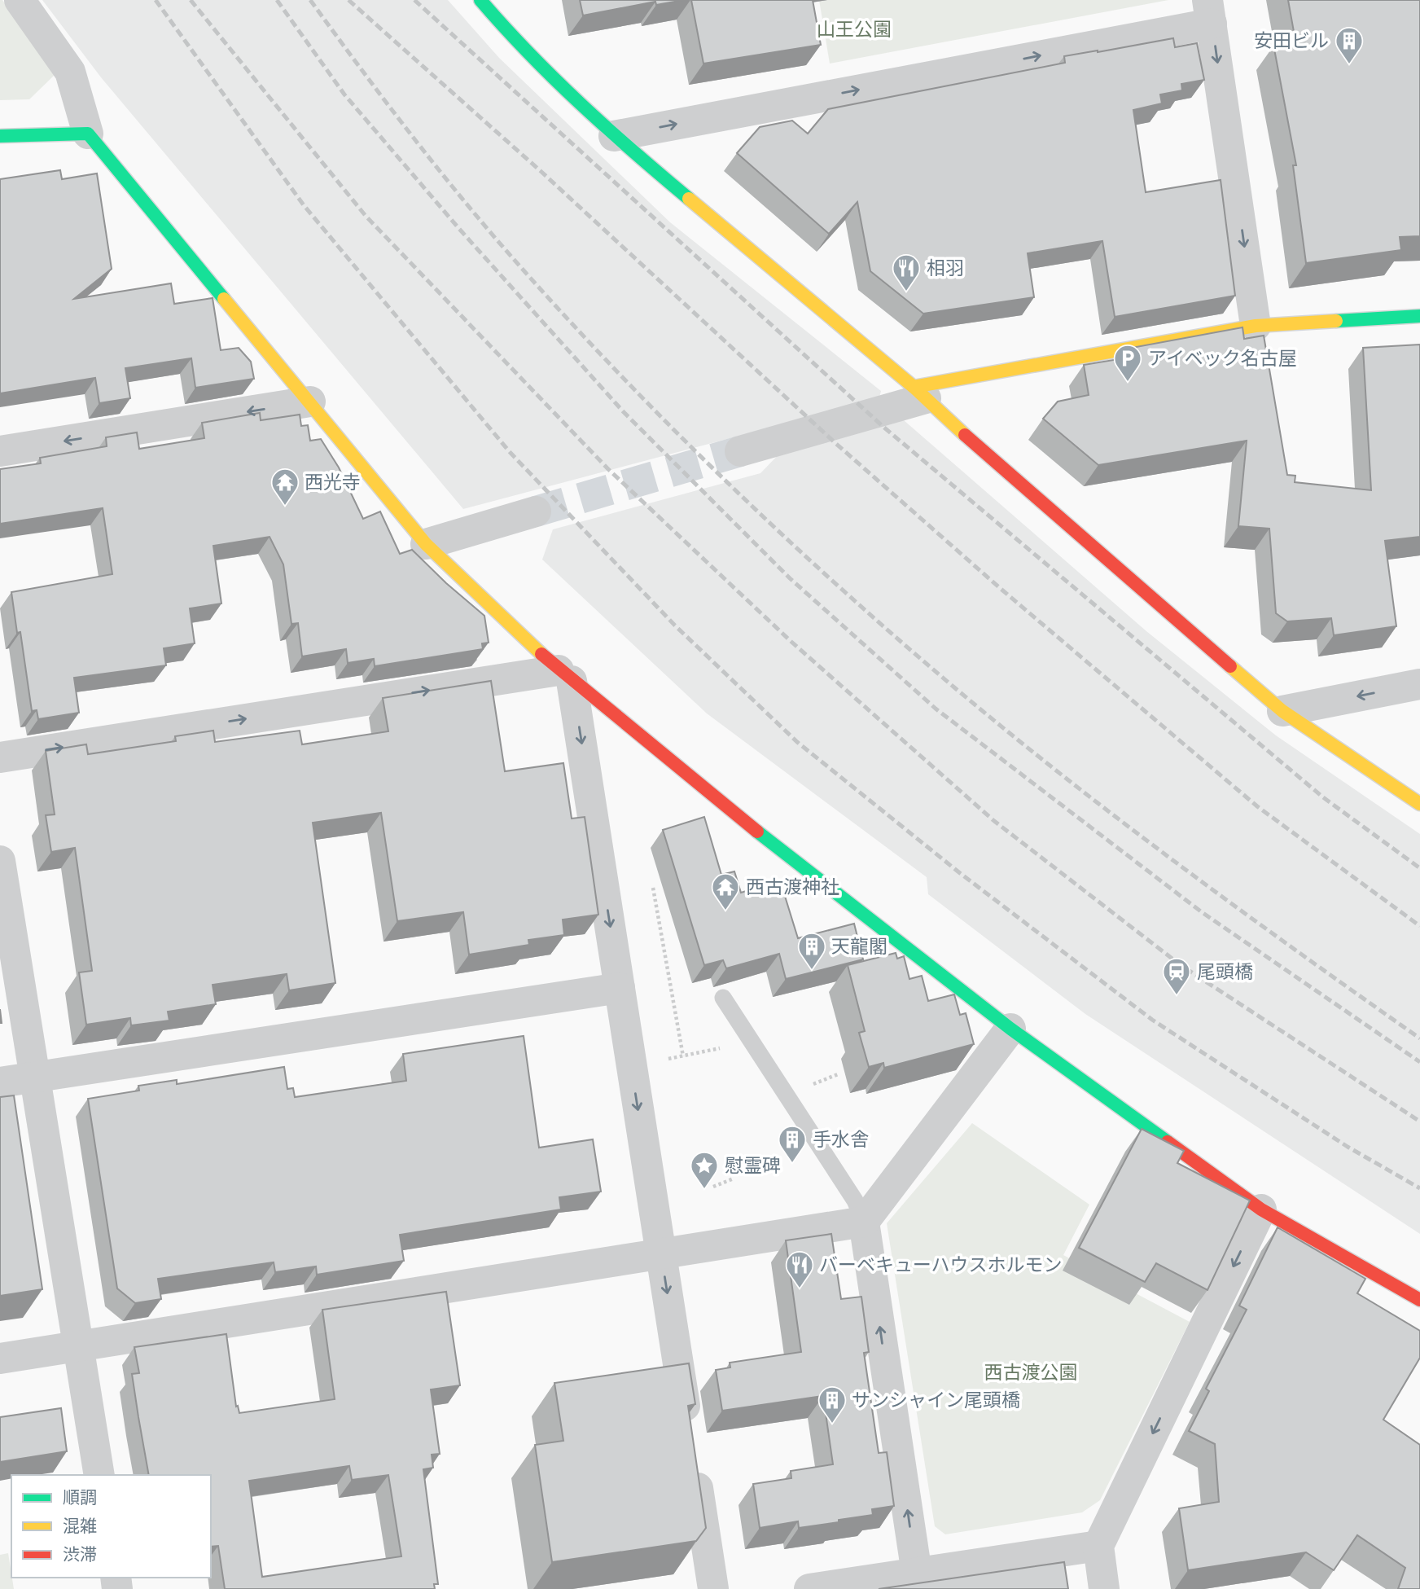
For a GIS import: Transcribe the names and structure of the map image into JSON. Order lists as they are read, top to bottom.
{
  "parks": ["山王公園", "西古渡公園"],
  "places": {
    "building": [
      "安田ビル",
      "天龍閣",
      "手水舎",
      "サンシャイン尾頭橋"
    ],
    "restaurant": ["相羽", "バーベキューハウスホルモン"],
    "parking": ["アイベック名古屋"],
    "temple": ["西光寺", "西古渡神社"],
    "station": ["尾頭橋"],
    "place": ["慰霊碑"]
  },
  "legend": ["順調", "混雑", "渋滞"]
}
